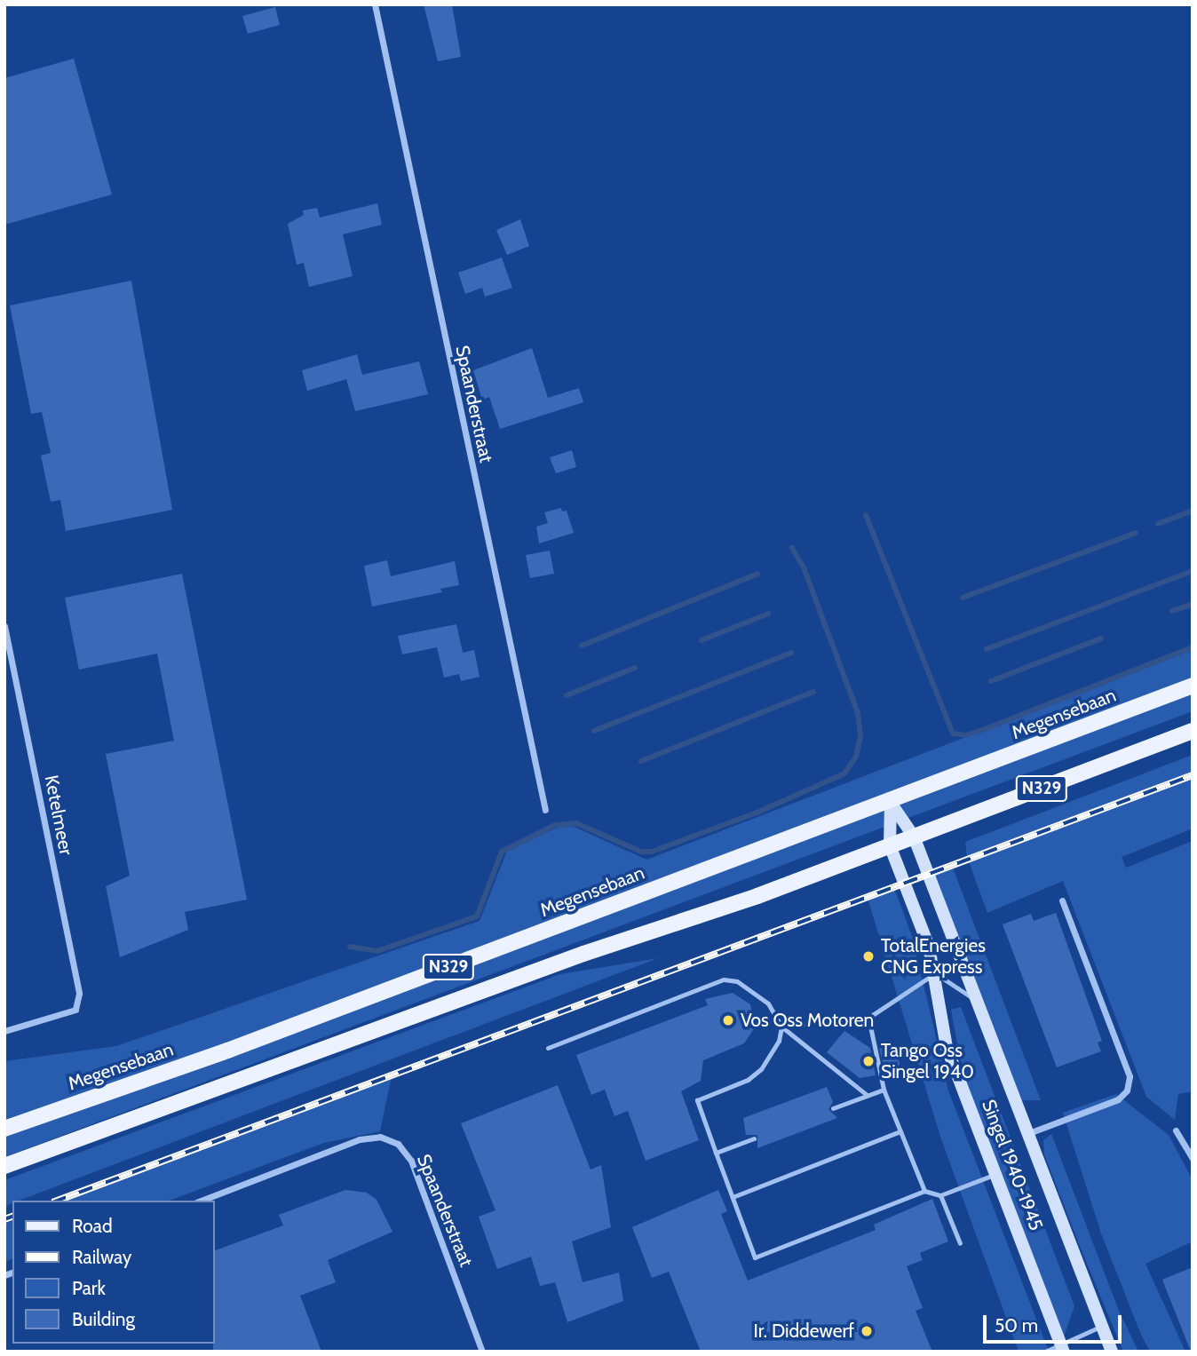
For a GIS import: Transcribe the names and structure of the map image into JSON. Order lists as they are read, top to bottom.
{
  "streets": {
    "main road": ["Megensebaan", "N329", "Singel 1940-1945"],
    "street": ["Spaanderstraat", "Ketelmeer"]
  },
  "crossings": [
    ["Megensebaan", "Singel 1940-1945"],
    ["N329", "Singel 1940-1945"]
  ],
  "places": [
    "TotalEnergies CNG Express",
    "Vos Oss Motoren",
    "Tango Oss Singel 1940",
    "Ir. Diddewerf"
  ],
  "legend": [
    "Road",
    "Railway",
    "Park",
    "Building"
  ],
  "scale_bar": "50 m"
}
